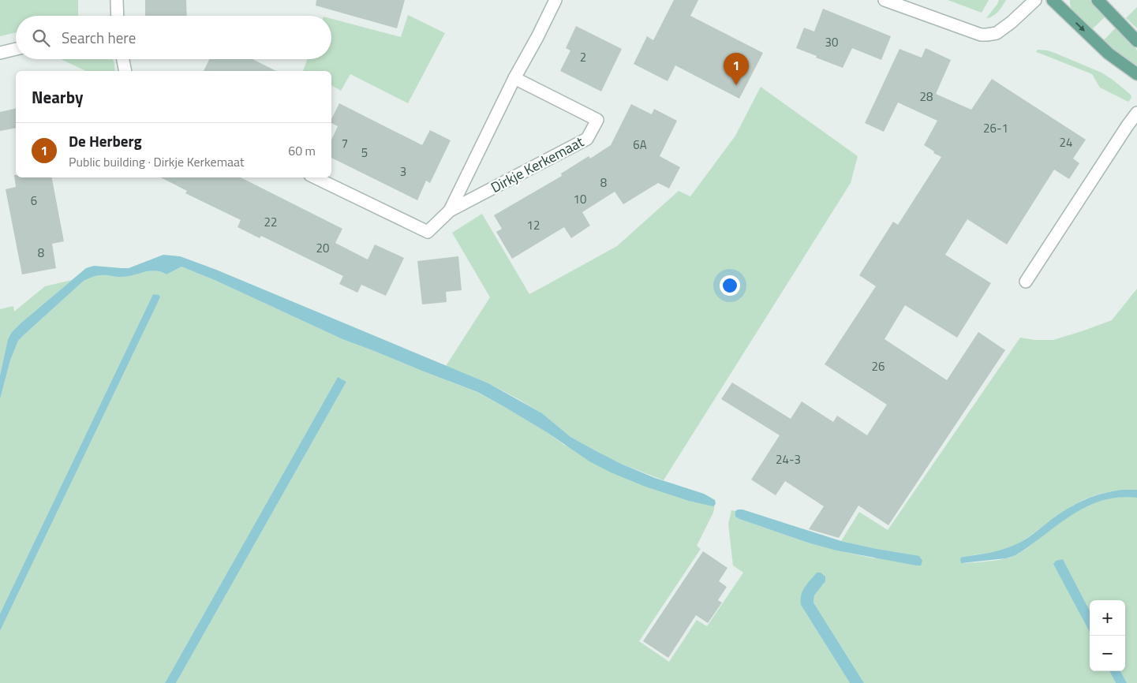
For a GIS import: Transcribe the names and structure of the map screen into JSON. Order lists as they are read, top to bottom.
{
  "streets": {
    "street": ["Dirkje Kerkemaat"]
  },
  "house_numbers": [
    "30",
    "2",
    "28",
    "26-1",
    "24",
    "7",
    "6A",
    "5",
    "3",
    "8",
    "10",
    "6",
    "22",
    "12",
    "20",
    "8",
    "26",
    "24-3"
  ],
  "page": {
    "search": "Search here",
    "pins": "1",
    "heading": "Nearby",
    "list": [
      {
        "mark": "1",
        "name": "De Herberg",
        "note": "Public building · Dirkje Kerkemaat",
        "value": "60 m"
      }
    ],
    "map_buttons": ["+", "−"]
  }
}
